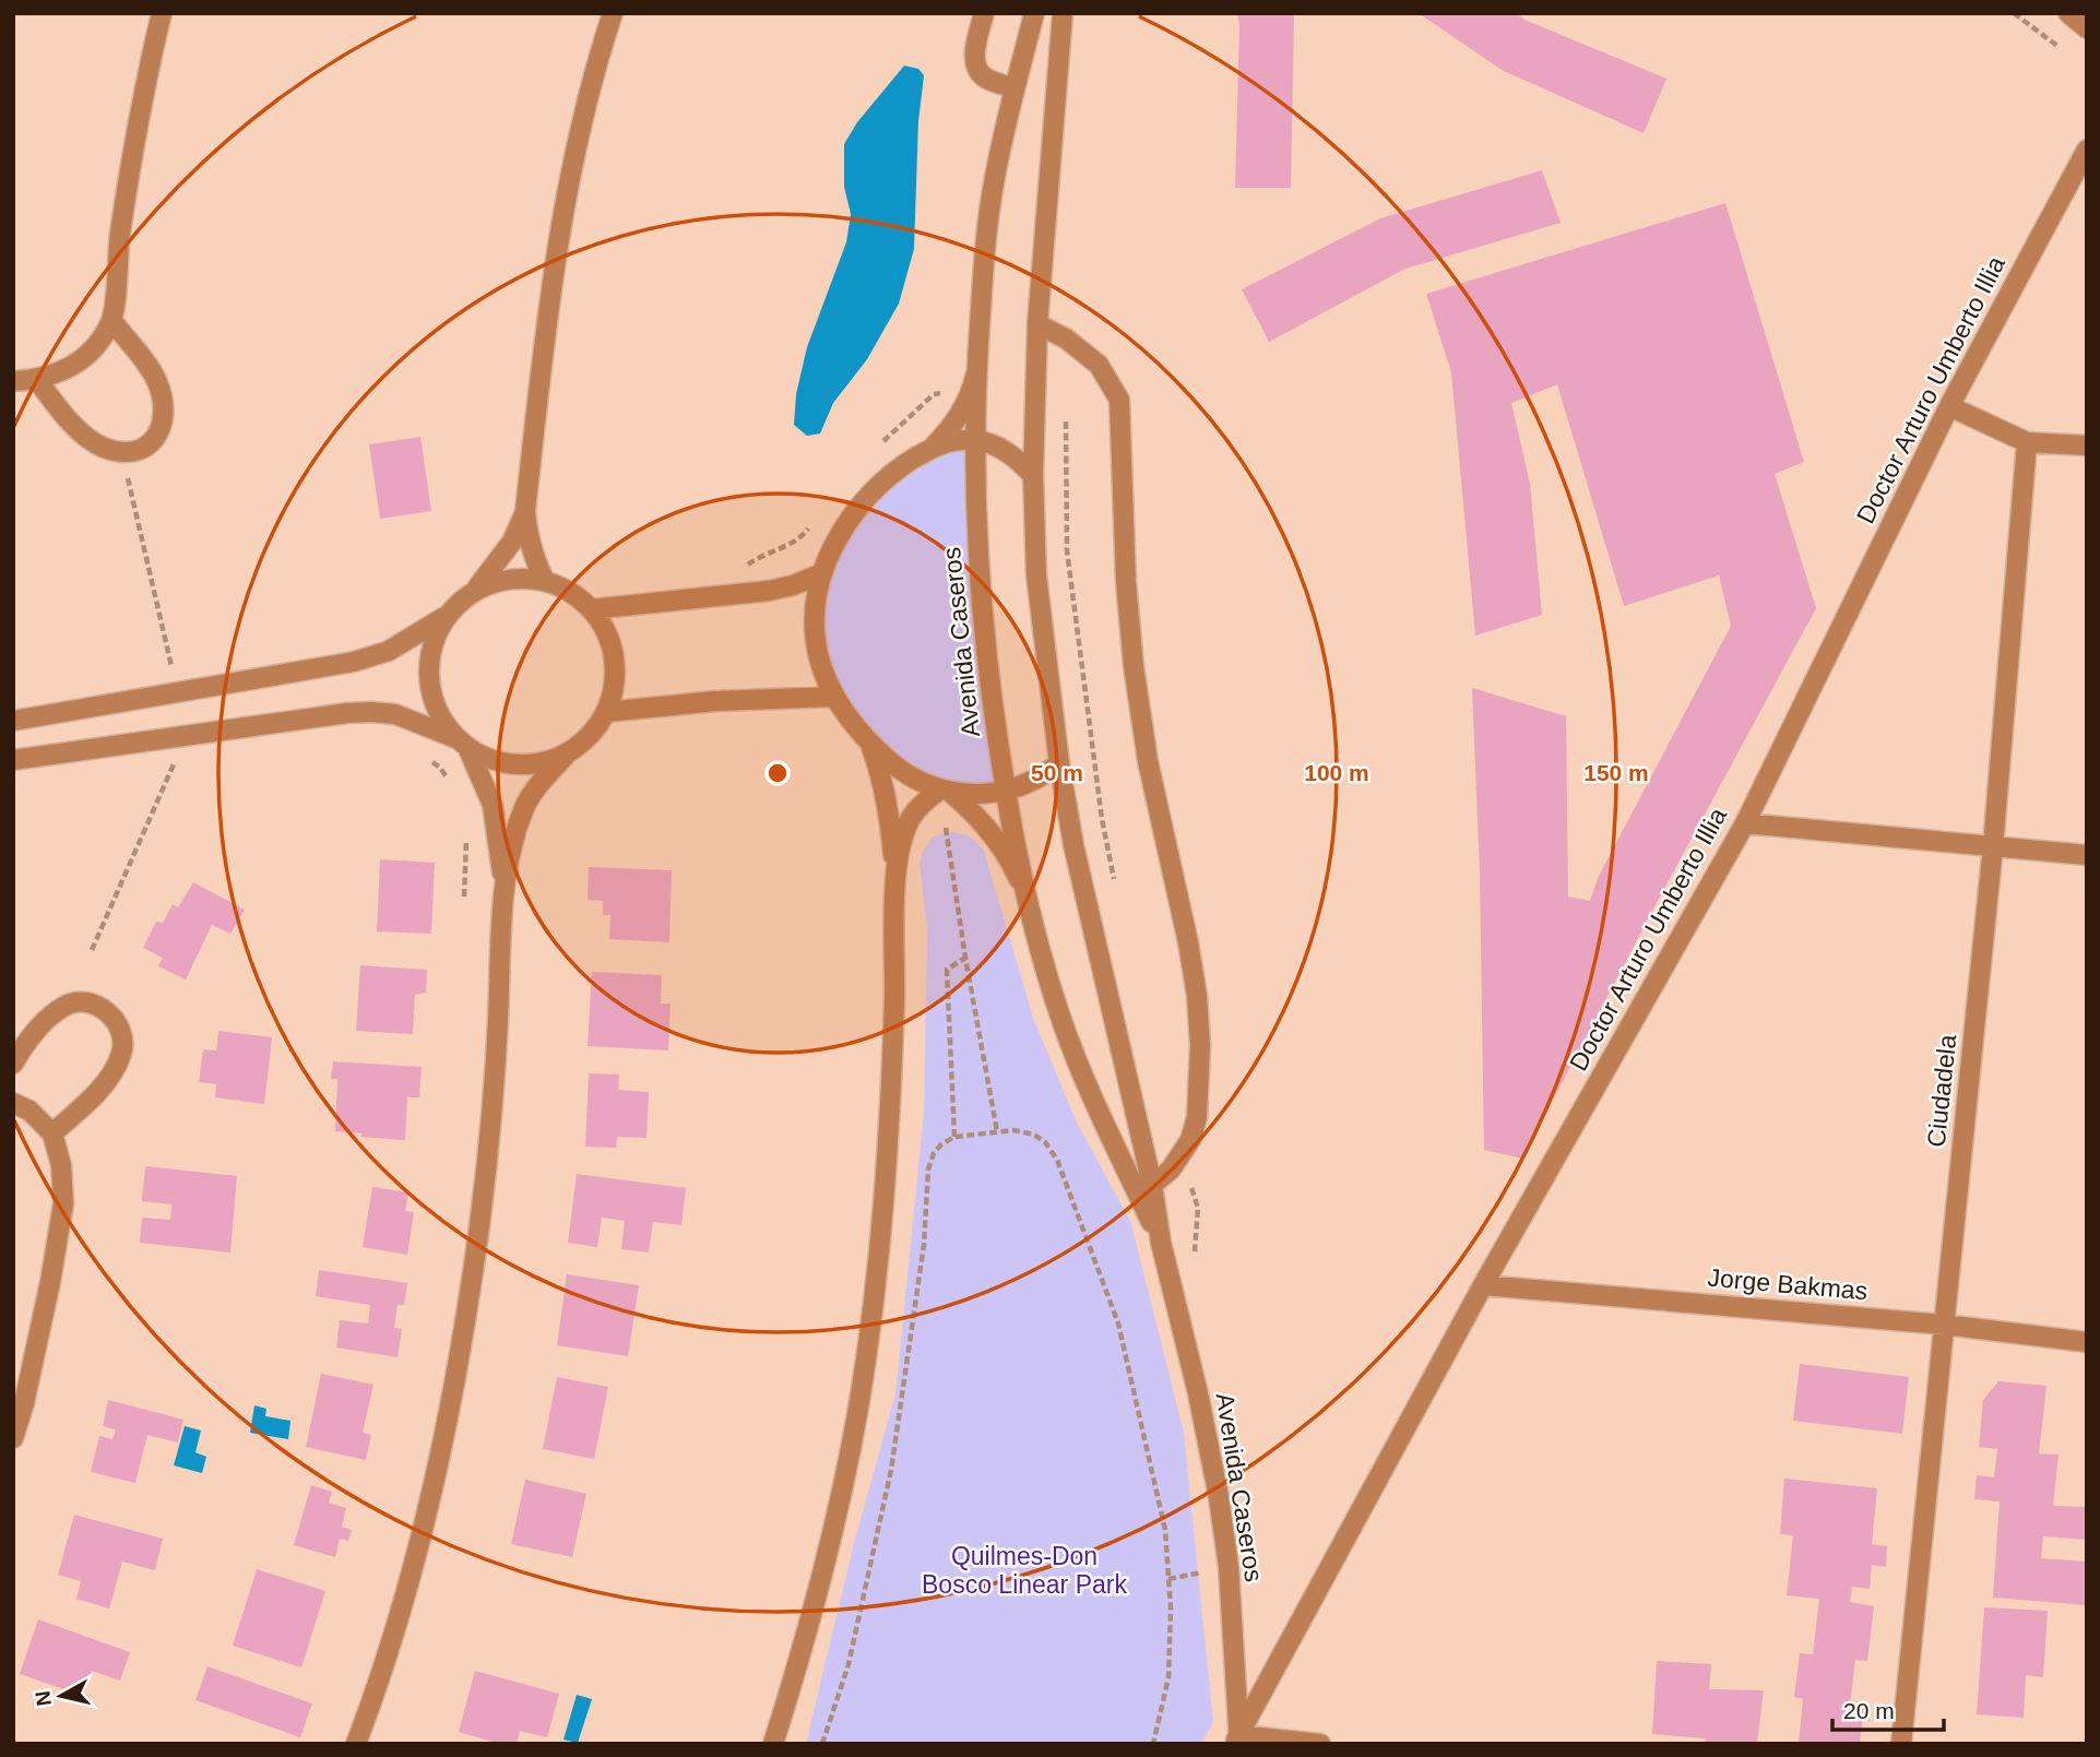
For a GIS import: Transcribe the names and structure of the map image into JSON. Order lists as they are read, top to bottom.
{
  "streets": {
    "street": [
      "Doctor Arturo Umberto Illia",
      "Avenida Caseros",
      "Ciudadela",
      "Jorge Bakmas"
    ]
  },
  "crossings": [
    ["Doctor Arturo Umberto Illia", "Avenida Caseros"],
    ["Doctor Arturo Umberto Illia", "Jorge Bakmas"],
    ["Ciudadela", "Jorge Bakmas"]
  ],
  "parks": ["Quilmes-Don Bosco Linear Park"],
  "scale_bar": "20 m",
  "north": "left",
  "rings": ["50 m", "100 m", "150 m"]
}
